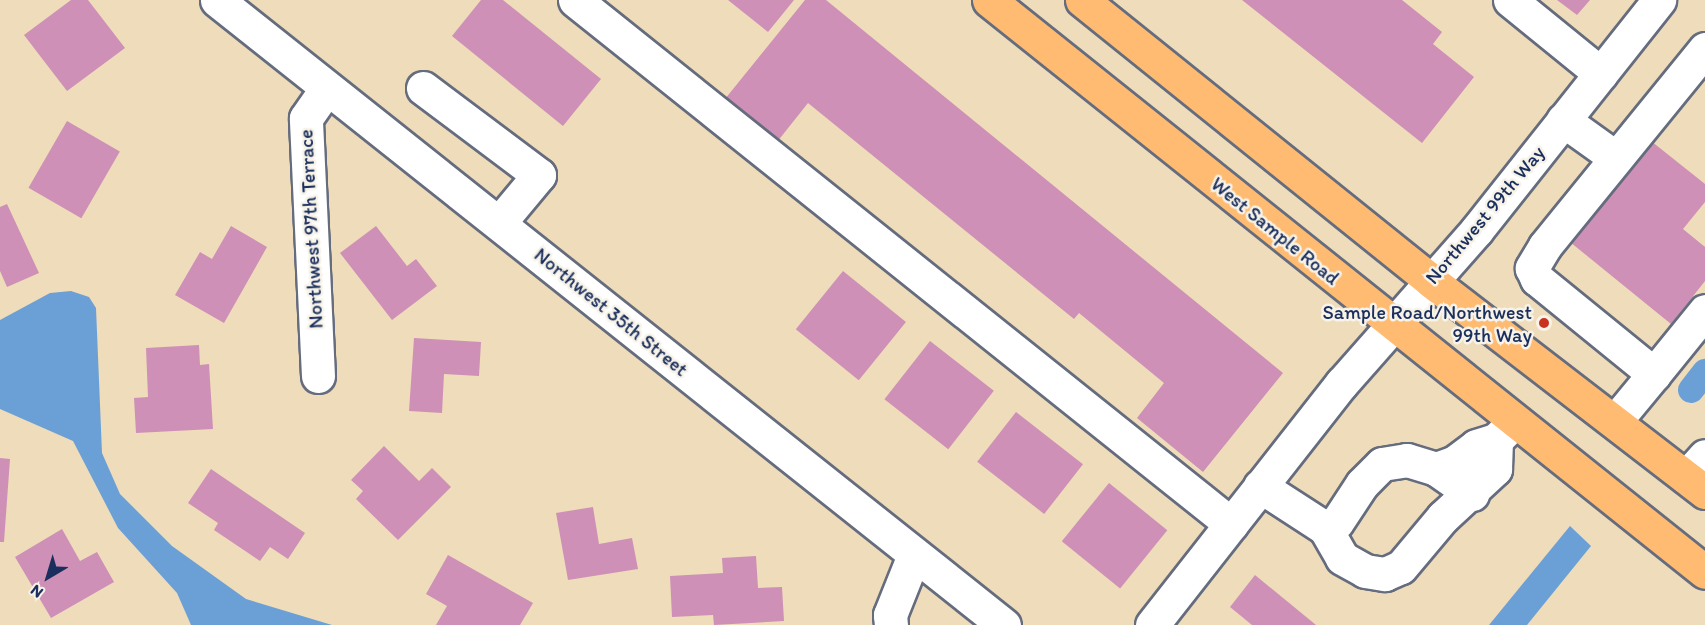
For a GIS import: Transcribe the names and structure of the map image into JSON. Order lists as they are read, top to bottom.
{
  "streets": {
    "main road": ["West Sample Road"],
    "street": ["Northwest 99th Way", "Northwest 97th Terrace", "Northwest 35th Street"]
  },
  "crossings": [
    ["Northwest 99th Way", "West Sample Road"],
    ["Northwest 97th Terrace", "Northwest 35th Street"]
  ],
  "places": ["Sample Road/Northwest 99th Way"],
  "north": "bottom left"
}
